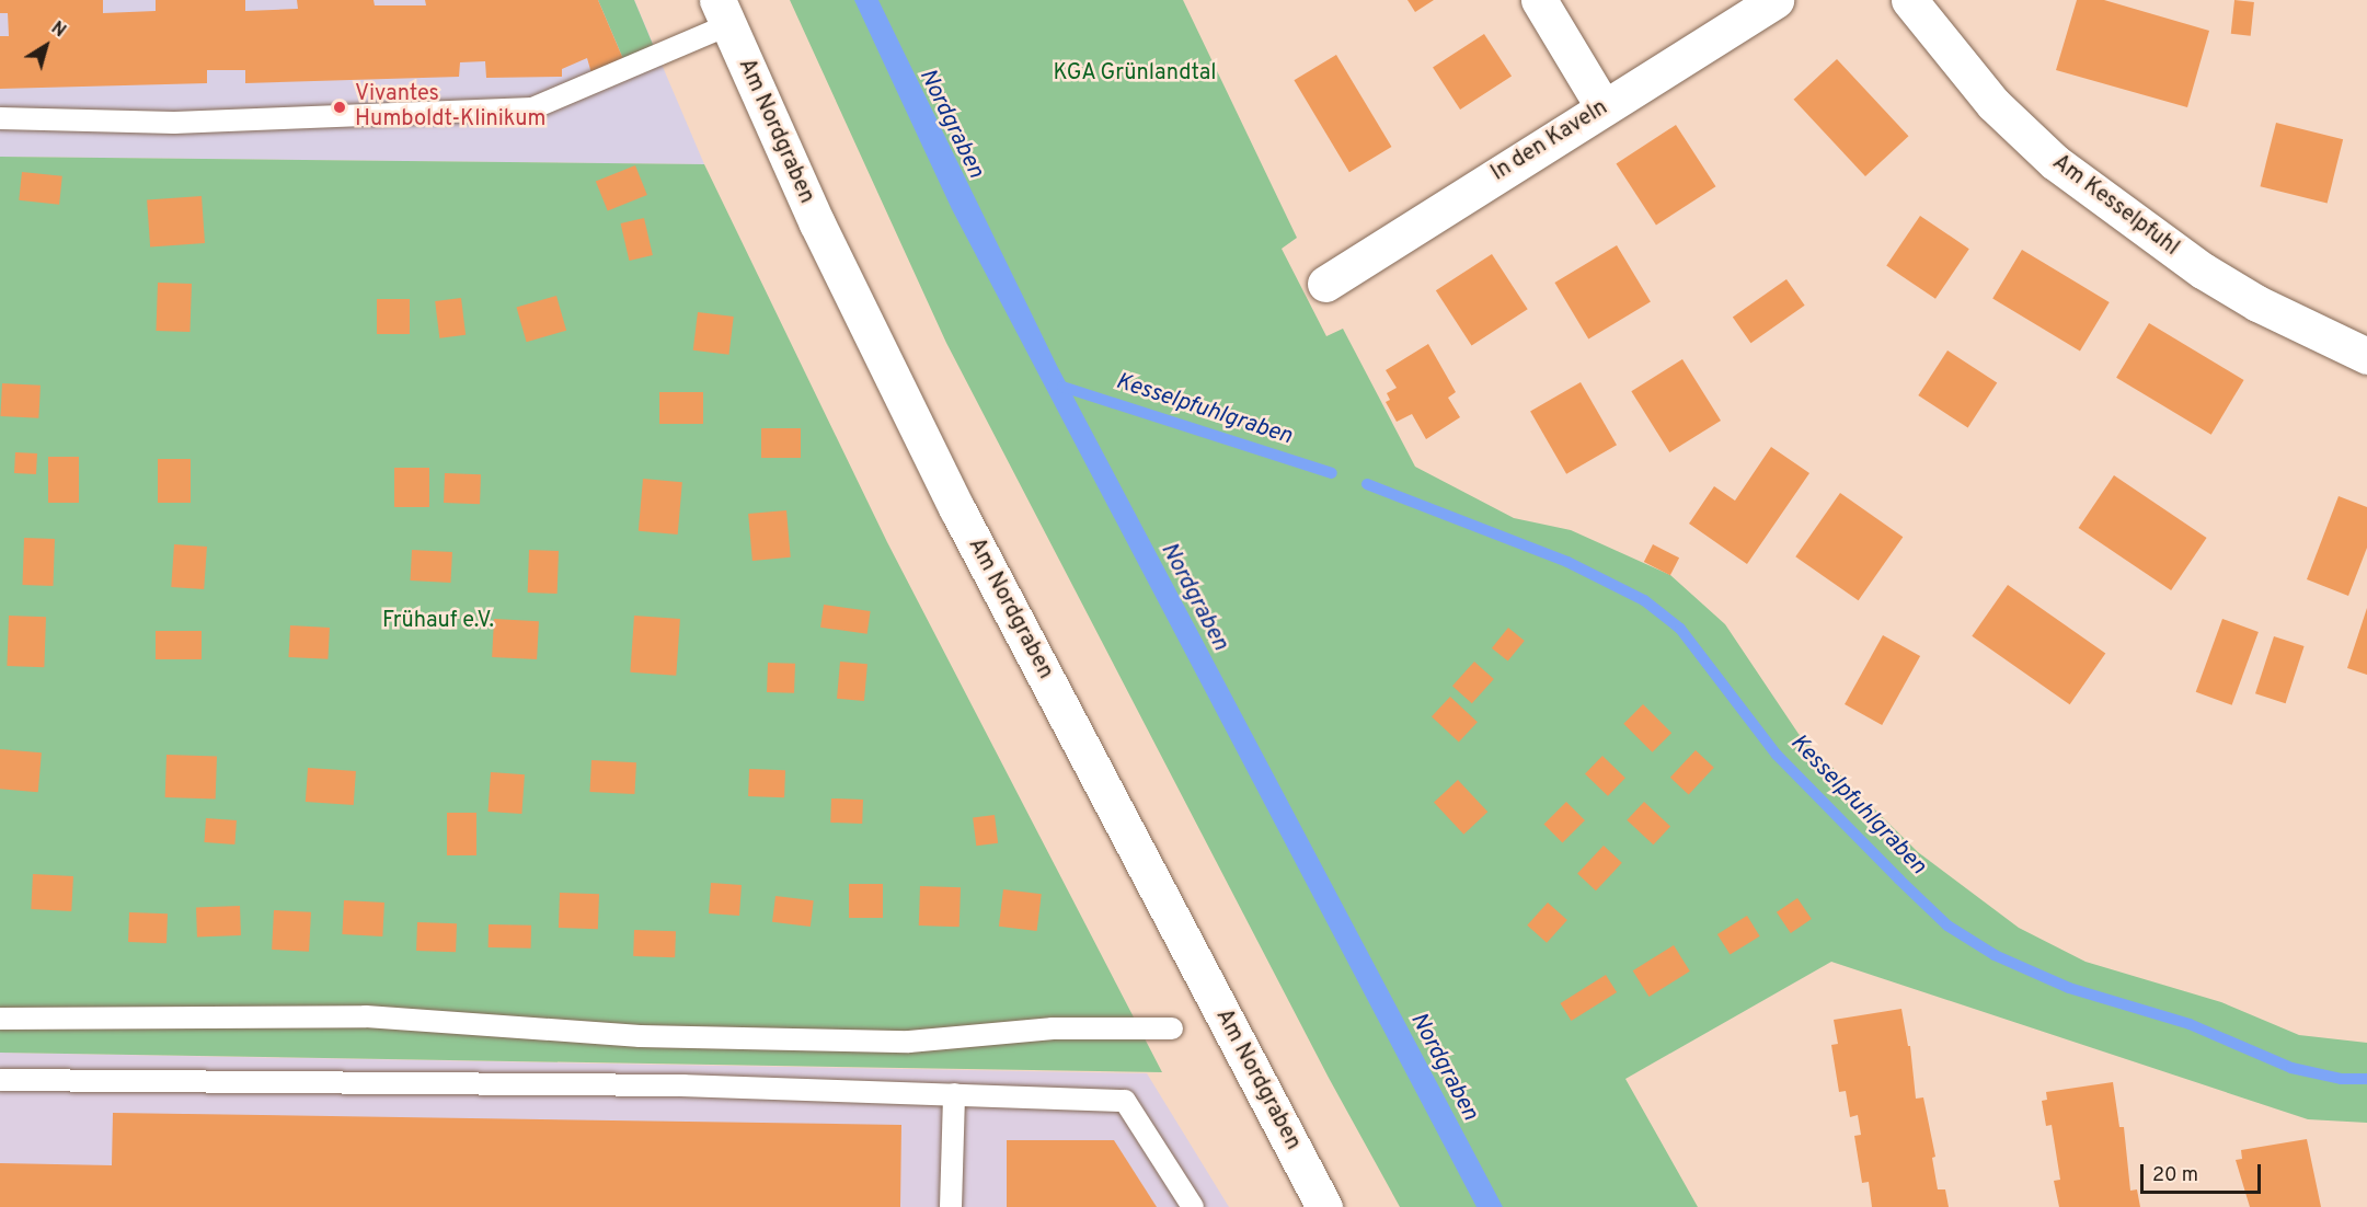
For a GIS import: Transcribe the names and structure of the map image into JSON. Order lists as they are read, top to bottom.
{
  "streets": {
    "street": ["Am Nordgraben", "In den Kaveln", "Am Kesselpfuhl"]
  },
  "water": ["Nordgraben", "Kesselpfuhlgraben"],
  "parks": ["KGA Grünlandtal", "Frühauf e.V."],
  "places": ["Vivantes Humboldt-Klinikum"],
  "scale_bar": "20 m",
  "north": "top right"
}
